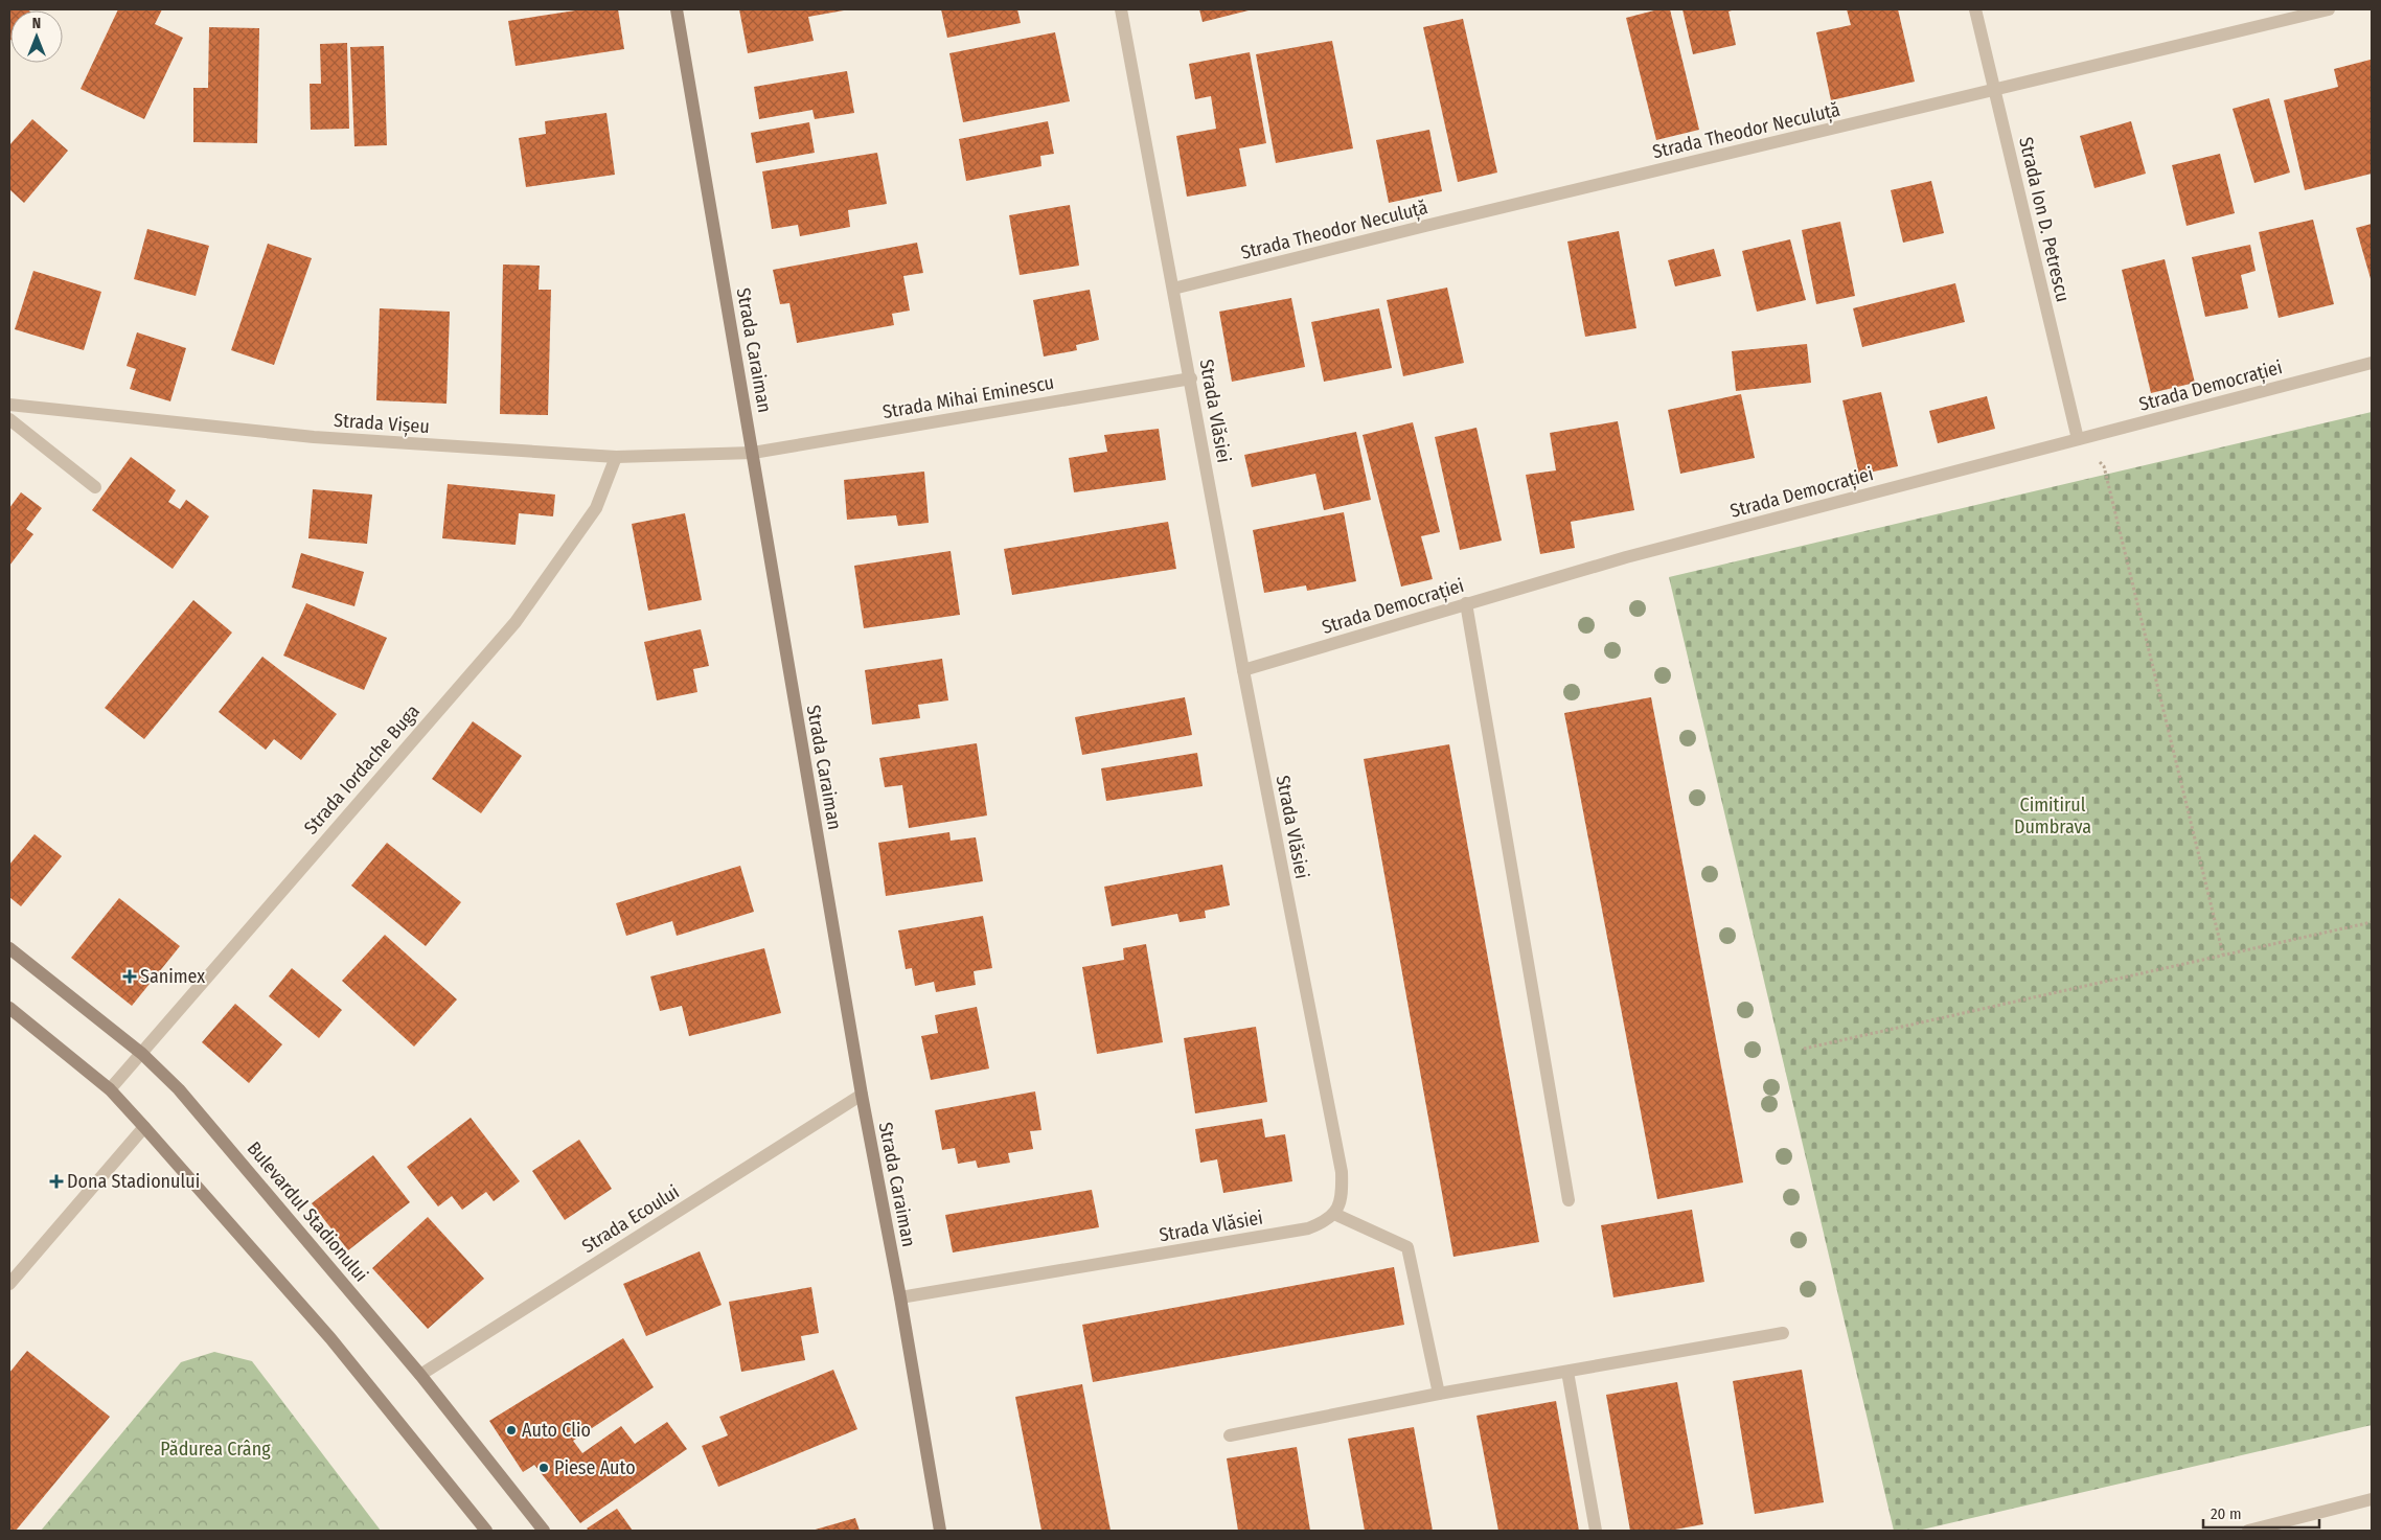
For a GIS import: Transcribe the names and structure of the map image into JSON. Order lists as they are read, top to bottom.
{
  "streets": {
    "main road": ["Strada Caraiman", "Bulevardul Stadionului"],
    "street": [
      "Strada Theodor Neculuță",
      "Strada Ion D. Petrescu",
      "Strada Democrației",
      "Strada Mihai Eminescu",
      "Strada Vlăsiei",
      "Strada Vișeu",
      "Strada Iordache Buga",
      "Strada Ecoului"
    ]
  },
  "crossings": [
    ["Strada Theodor Neculuță", "Strada Ion D. Petrescu"],
    ["Strada Theodor Neculuță", "Strada Vlăsiei"],
    ["Strada Ion D. Petrescu", "Strada Democrației"],
    ["Strada Caraiman", "Strada Mihai Eminescu"],
    ["Strada Caraiman", "Strada Vlăsiei"],
    ["Strada Caraiman", "Strada Vișeu"],
    ["Strada Caraiman", "Strada Ecoului"],
    ["Strada Democrației", "Strada Vlăsiei"],
    ["Strada Mihai Eminescu", "Strada Vlăsiei"],
    ["Strada Mihai Eminescu", "Strada Vișeu"],
    ["Strada Vișeu", "Strada Iordache Buga"],
    ["Strada Iordache Buga", "Bulevardul Stadionului"],
    ["Bulevardul Stadionului", "Strada Ecoului"]
  ],
  "parks": ["Cimitirul Dumbrava", "Pădurea Crâng"],
  "places": {
    "health": ["Sanimex", "Dona Stadionului"],
    "other": ["Auto Clio", "Piese Auto"]
  },
  "scale_bar": "20 m",
  "north": "top"
}
